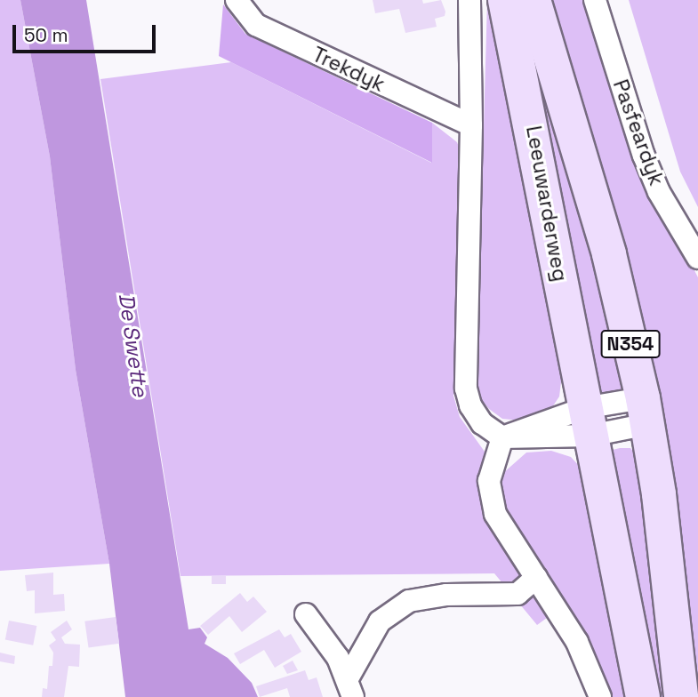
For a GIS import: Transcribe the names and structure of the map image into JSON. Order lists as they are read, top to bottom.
{
  "streets": {
    "main road": ["Leeuwarderweg", "N354"],
    "street": ["Trekdyk", "Pasfeardyk"]
  },
  "water": ["De Swette"],
  "scale_bar": "50 m"
}
